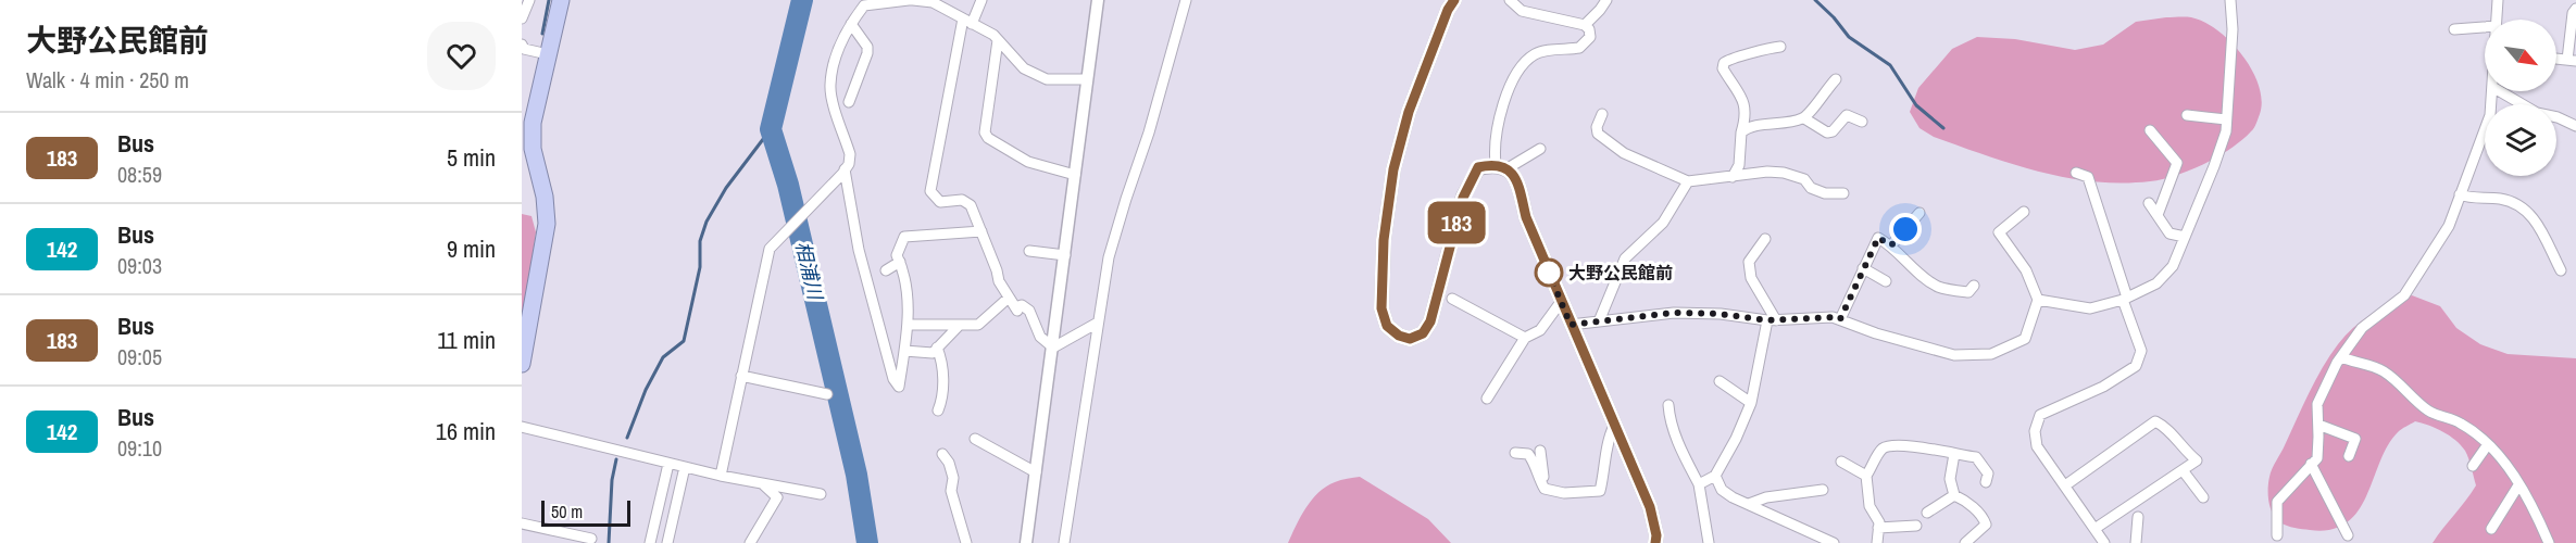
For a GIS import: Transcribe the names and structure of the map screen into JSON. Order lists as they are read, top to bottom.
{
  "water": ["相浦川"],
  "places": ["大野公民館前"],
  "lines": ["bus line 183"],
  "scale_bar": "50 m",
  "north": "bottom right",
  "page": {
    "heading": ["大野公民館前", "Walk · 4 min · 250 m"],
    "on_map": "183",
    "list": [
      {
        "mark": "183",
        "name": "Bus",
        "note": "08:59",
        "value": "5 min"
      },
      {
        "mark": "142",
        "name": "Bus",
        "note": "09:03",
        "value": "9 min"
      },
      {
        "mark": "183",
        "name": "Bus",
        "note": "09:05",
        "value": "11 min"
      },
      {
        "mark": "142",
        "name": "Bus",
        "note": "09:10",
        "value": "16 min"
      }
    ],
    "scale": "50 m"
  }
}
